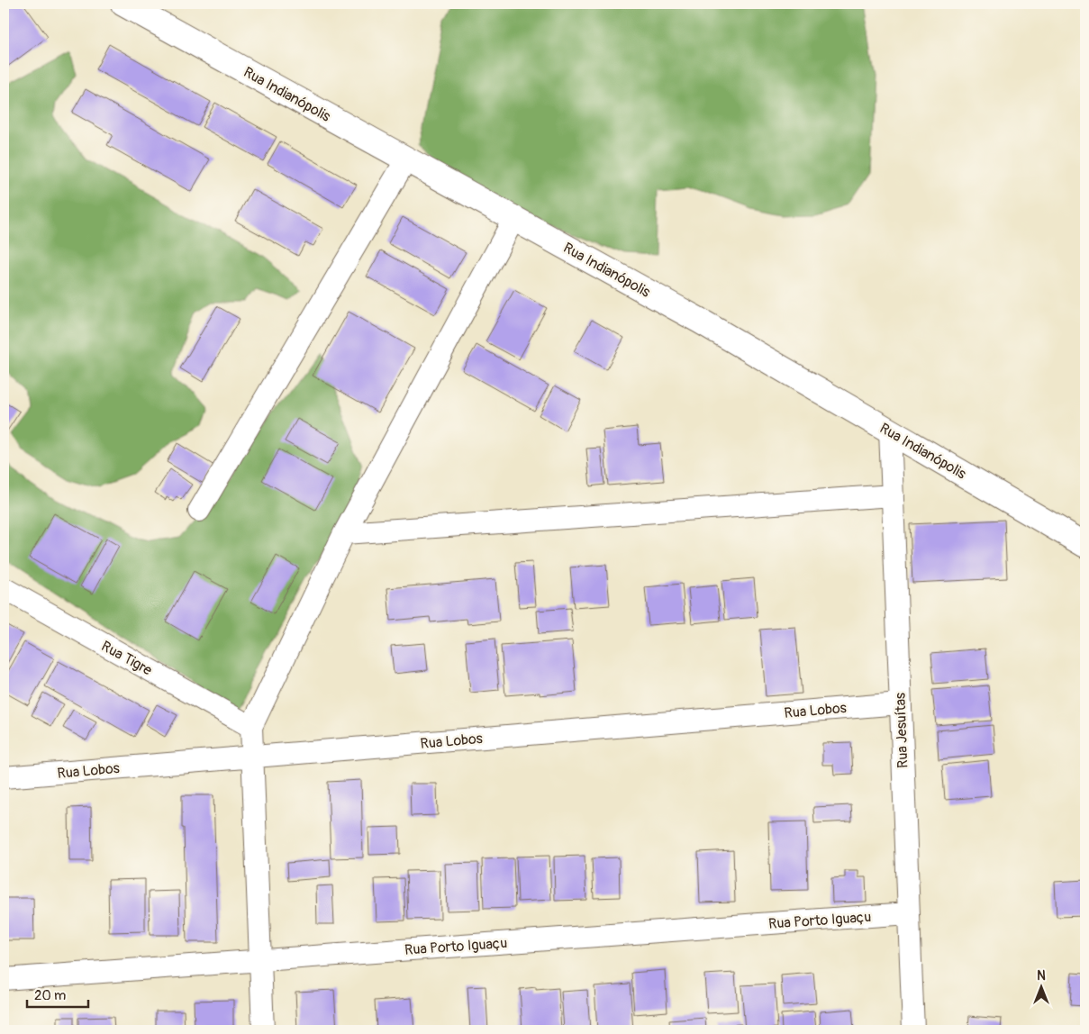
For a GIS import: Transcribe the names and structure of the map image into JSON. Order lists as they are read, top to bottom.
{
  "streets": {
    "street": [
      "Rua Indianópolis",
      "Rua Tigre",
      "Rua Lobos",
      "Rua Jesuítas",
      "Rua Porto Iguaçu"
    ]
  },
  "crossings": [
    ["Rua Indianópolis", "Rua Jesuítas"],
    ["Rua Lobos", "Rua Jesuítas"],
    ["Rua Jesuítas", "Rua Porto Iguaçu"]
  ],
  "scale_bar": "20 m",
  "north": "top"
}
